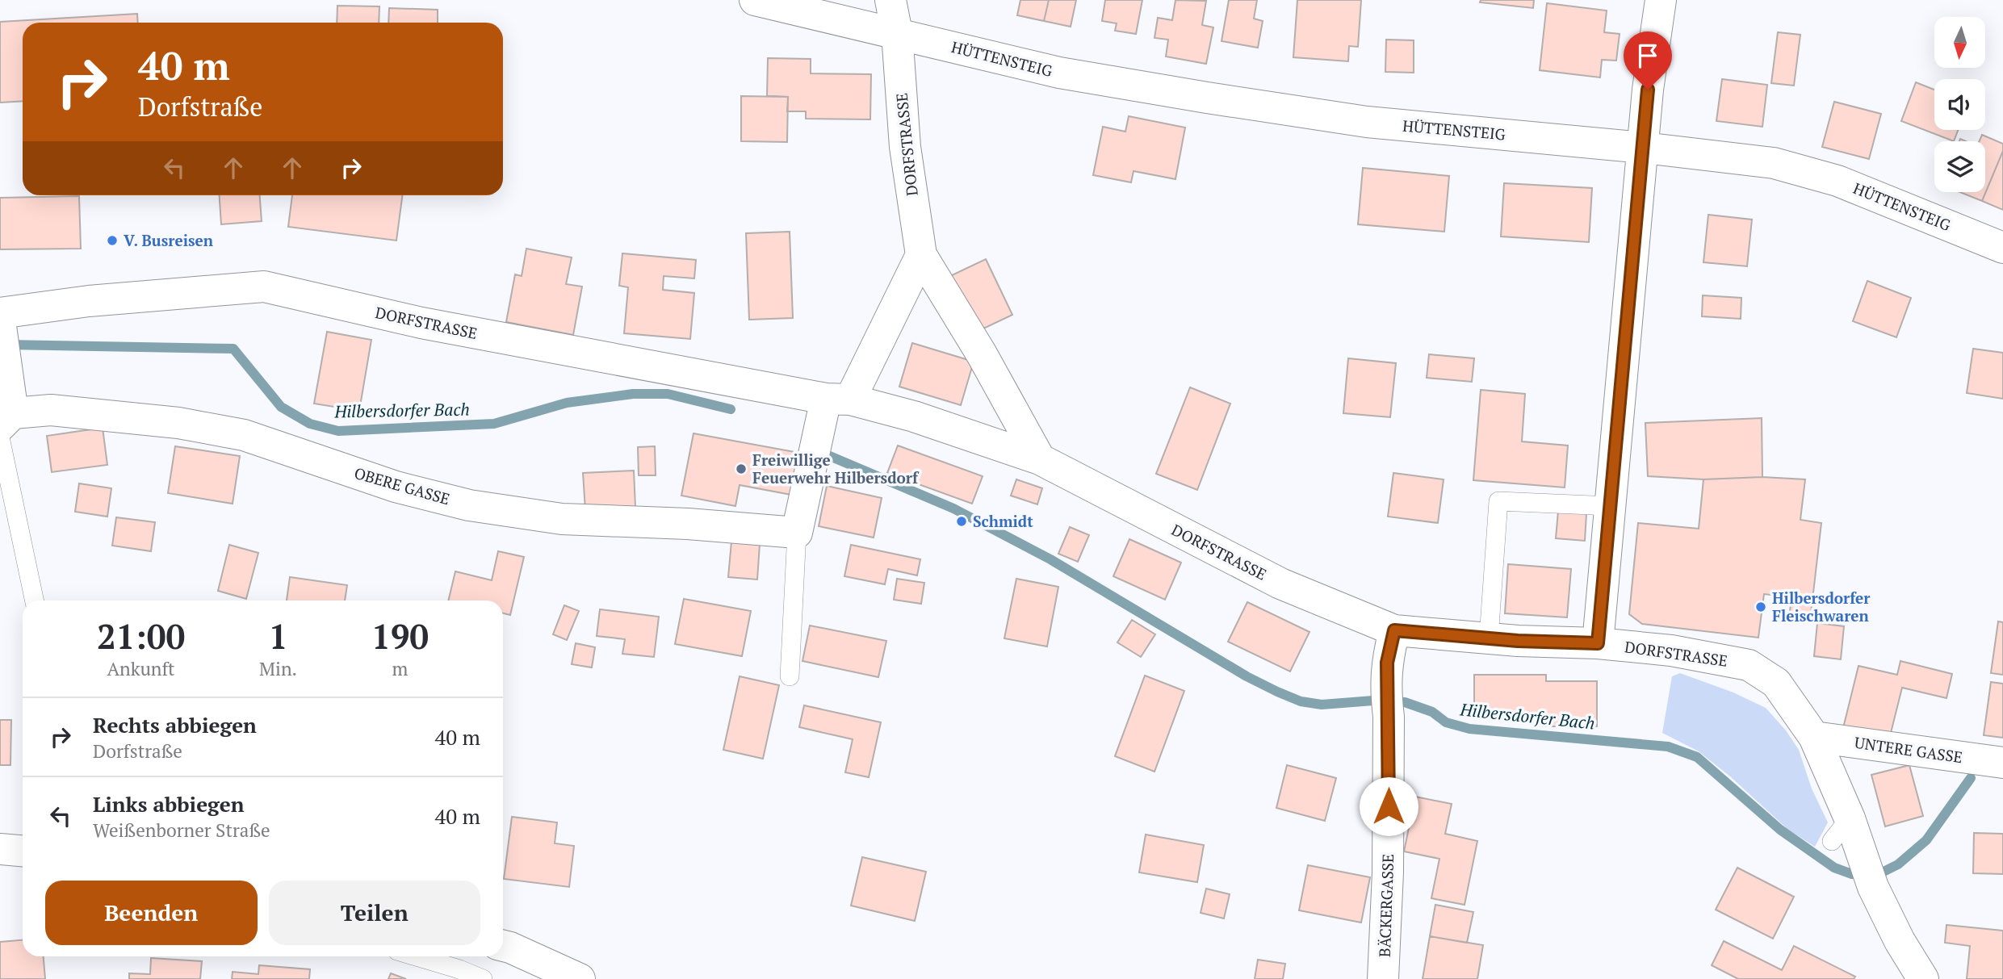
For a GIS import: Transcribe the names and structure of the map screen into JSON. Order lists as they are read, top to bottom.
{
  "streets": {
    "street": [
      "HÜTTENSTEIG",
      "DORFSTRASSE",
      "OBERE GASSE",
      "UNTERE GASSE",
      "BÄCKERGASSE"
    ]
  },
  "crossings": [
    ["HÜTTENSTEIG", "DORFSTRASSE"],
    ["DORFSTRASSE", "UNTERE GASSE"],
    ["DORFSTRASSE", "BÄCKERGASSE"]
  ],
  "water": ["Hilbersdorfer Bach"],
  "places": [
    "V. Busreisen",
    "Freiwillige Feuerwehr Hilbersdorf",
    "Schmidt",
    "Hilbersdorfer Fleischwaren"
  ],
  "north": "bottom",
  "page": {
    "turn": ["40 m", "Dorfstraße"],
    "eta": [
      "21:00",
      "Ankunft",
      "1",
      "Min.",
      "190",
      "m"
    ],
    "list": [
      {
        "name": "Rechts abbiegen",
        "note": "Dorfstraße",
        "value": "40 m"
      },
      {
        "name": "Links abbiegen",
        "note": "Weißenborner Straße",
        "value": "40 m"
      }
    ],
    "buttons": ["Beenden", "Teilen"]
  }
}
